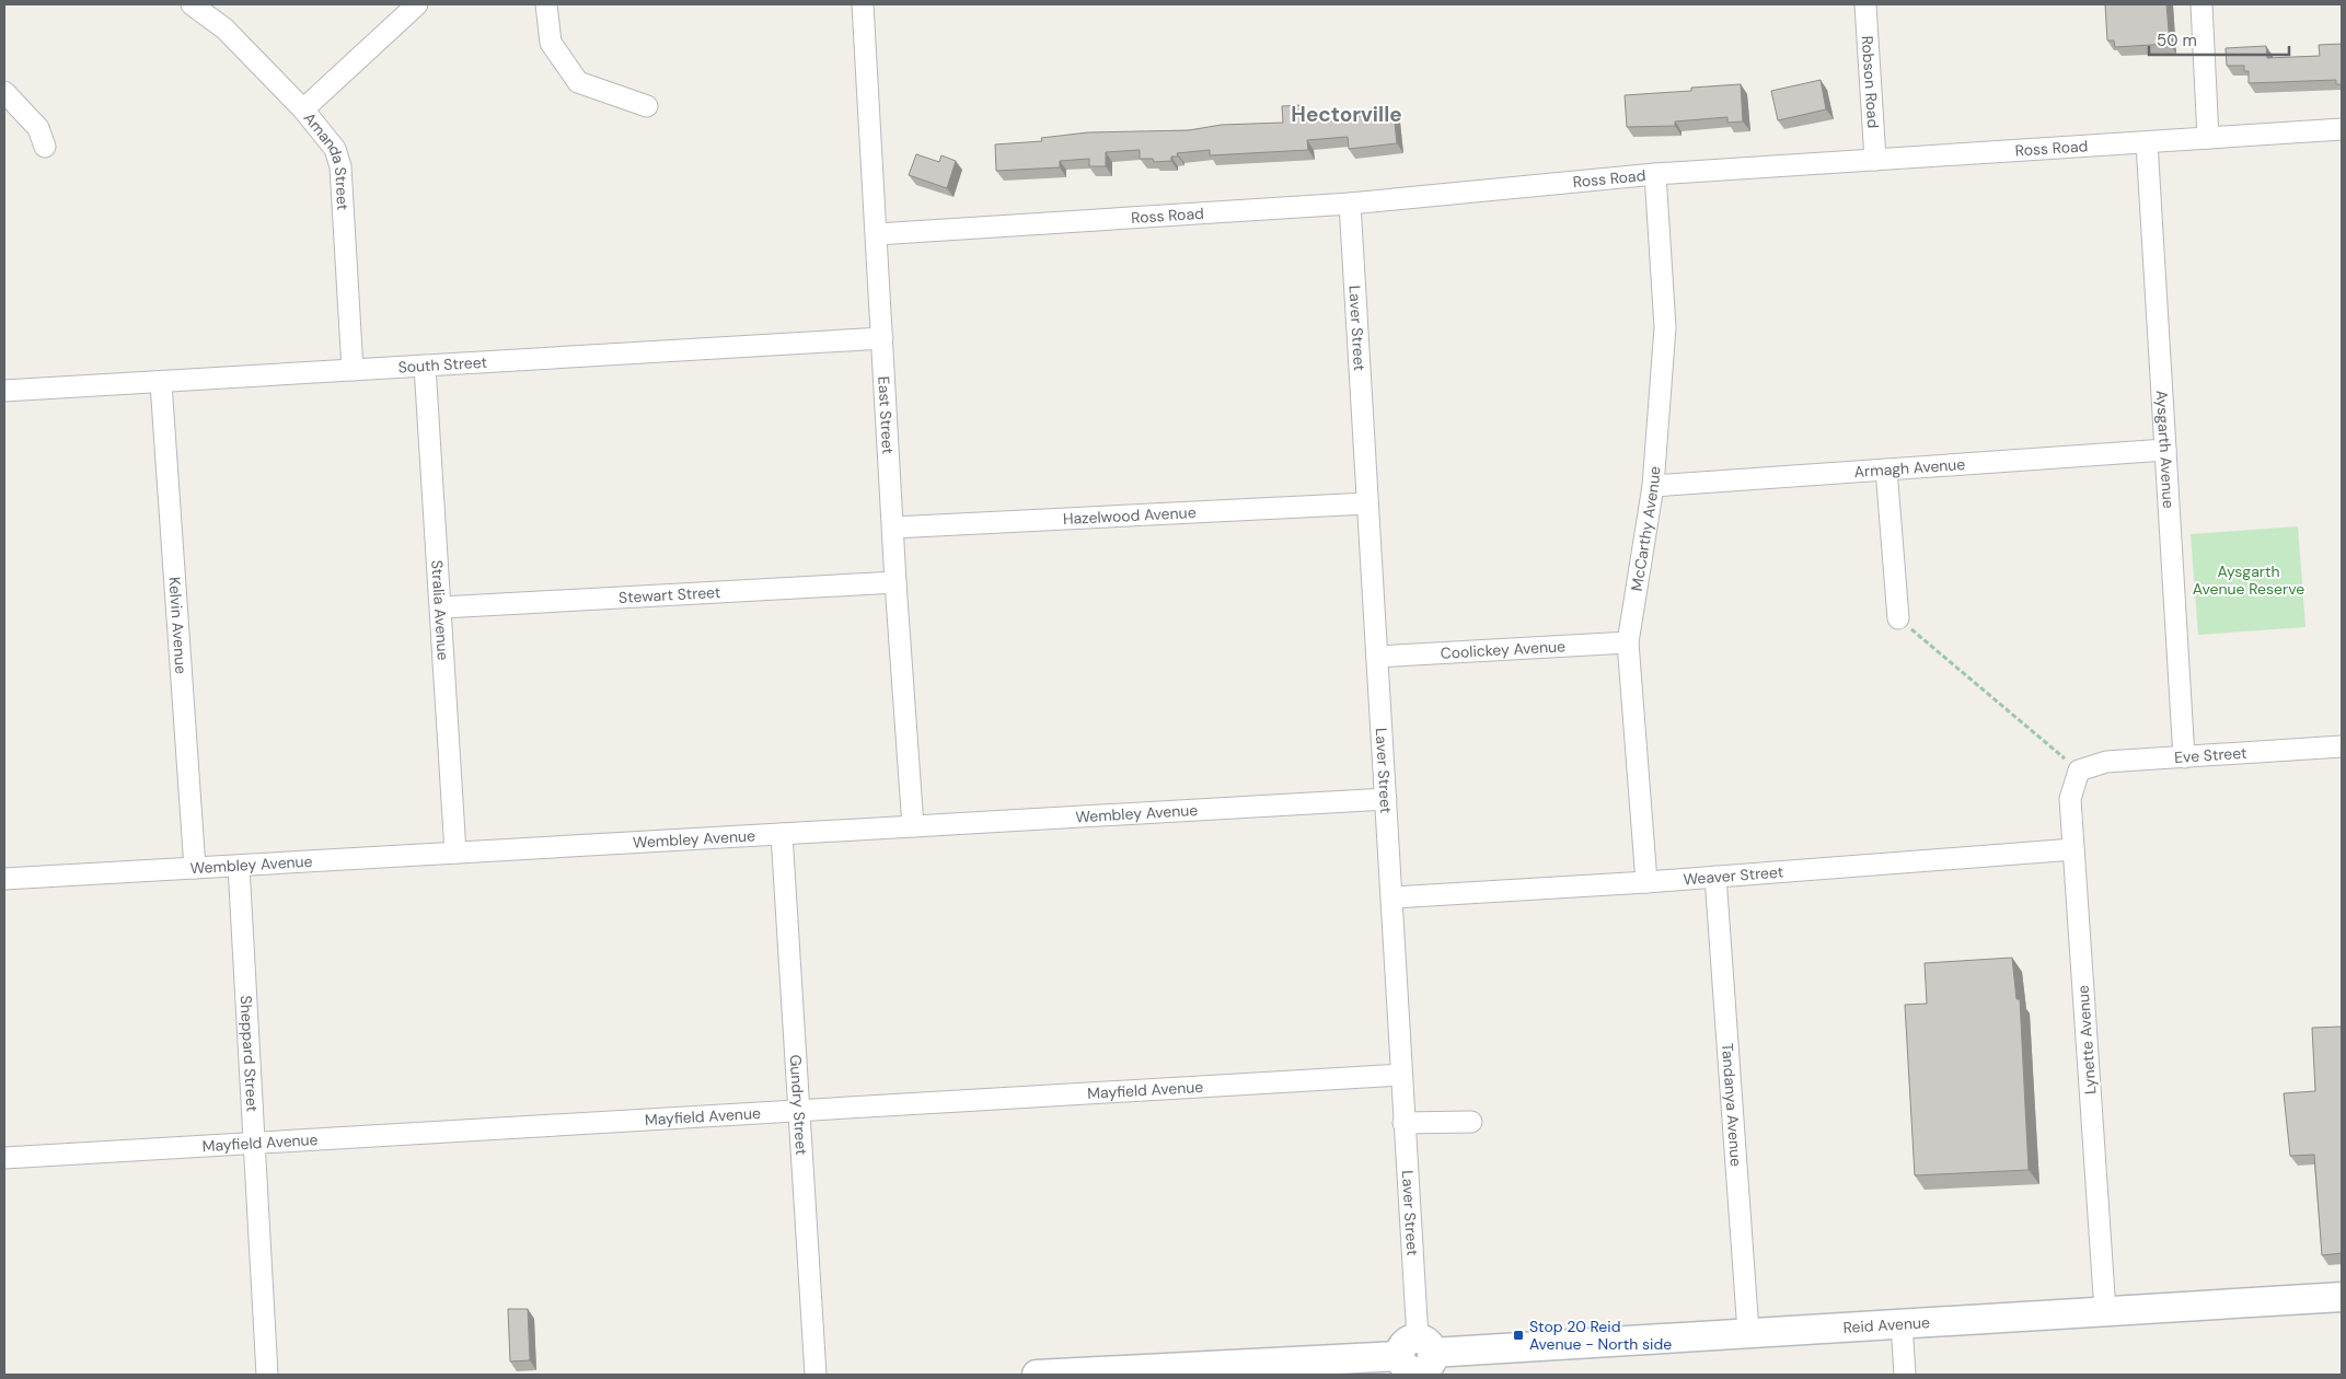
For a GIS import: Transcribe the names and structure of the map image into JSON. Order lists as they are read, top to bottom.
{
  "streets": {
    "street": [
      "Robson Road",
      "Ross Road",
      "Amanda Street",
      "Laver Street",
      "South Street",
      "East Street",
      "Aysgarth Avenue",
      "Armagh Avenue",
      "Hazelwood Avenue",
      "McCarthy Avenue",
      "Stewart Street",
      "Stralia Avenue",
      "Kelvin Avenue",
      "Coolickey Avenue",
      "Eve Street",
      "Wembley Avenue",
      "Weaver Street",
      "Lynette Avenue",
      "Sheppard Street",
      "Mayfield Avenue",
      "Gundry Street",
      "Tandanya Avenue",
      "Reid Avenue"
    ]
  },
  "crossings": [
    ["Robson Road", "Ross Road"],
    ["Ross Road", "Laver Street"],
    ["Ross Road", "East Street"],
    ["Ross Road", "Aysgarth Avenue"],
    ["Ross Road", "McCarthy Avenue"],
    ["Amanda Street", "South Street"],
    ["Laver Street", "Hazelwood Avenue"],
    ["Laver Street", "Coolickey Avenue"],
    ["Laver Street", "Wembley Avenue"],
    ["Laver Street", "Weaver Street"],
    ["Laver Street", "Mayfield Avenue"],
    ["Laver Street", "Reid Avenue"],
    ["South Street", "East Street"],
    ["South Street", "Stralia Avenue"],
    ["South Street", "Kelvin Avenue"],
    ["East Street", "Hazelwood Avenue"],
    ["East Street", "Stewart Street"],
    ["East Street", "Wembley Avenue"],
    ["Aysgarth Avenue", "Armagh Avenue"],
    ["Aysgarth Avenue", "Eve Street"],
    ["Armagh Avenue", "McCarthy Avenue"],
    ["McCarthy Avenue", "Coolickey Avenue"],
    ["McCarthy Avenue", "Weaver Street"],
    ["Stewart Street", "Stralia Avenue"],
    ["Stralia Avenue", "Wembley Avenue"],
    ["Kelvin Avenue", "Wembley Avenue"],
    ["Eve Street", "Lynette Avenue"],
    ["Wembley Avenue", "Sheppard Street"],
    ["Wembley Avenue", "Gundry Street"],
    ["Weaver Street", "Lynette Avenue"],
    ["Weaver Street", "Tandanya Avenue"],
    ["Lynette Avenue", "Reid Avenue"],
    ["Sheppard Street", "Mayfield Avenue"],
    ["Mayfield Avenue", "Gundry Street"],
    ["Tandanya Avenue", "Reid Avenue"]
  ],
  "districts": ["Hectorville"],
  "parks": ["Aysgarth Avenue Reserve"],
  "places": {
    "transit": ["Stop 20 Reid Avenue - North side"]
  },
  "scale_bar": "50 m"
}
